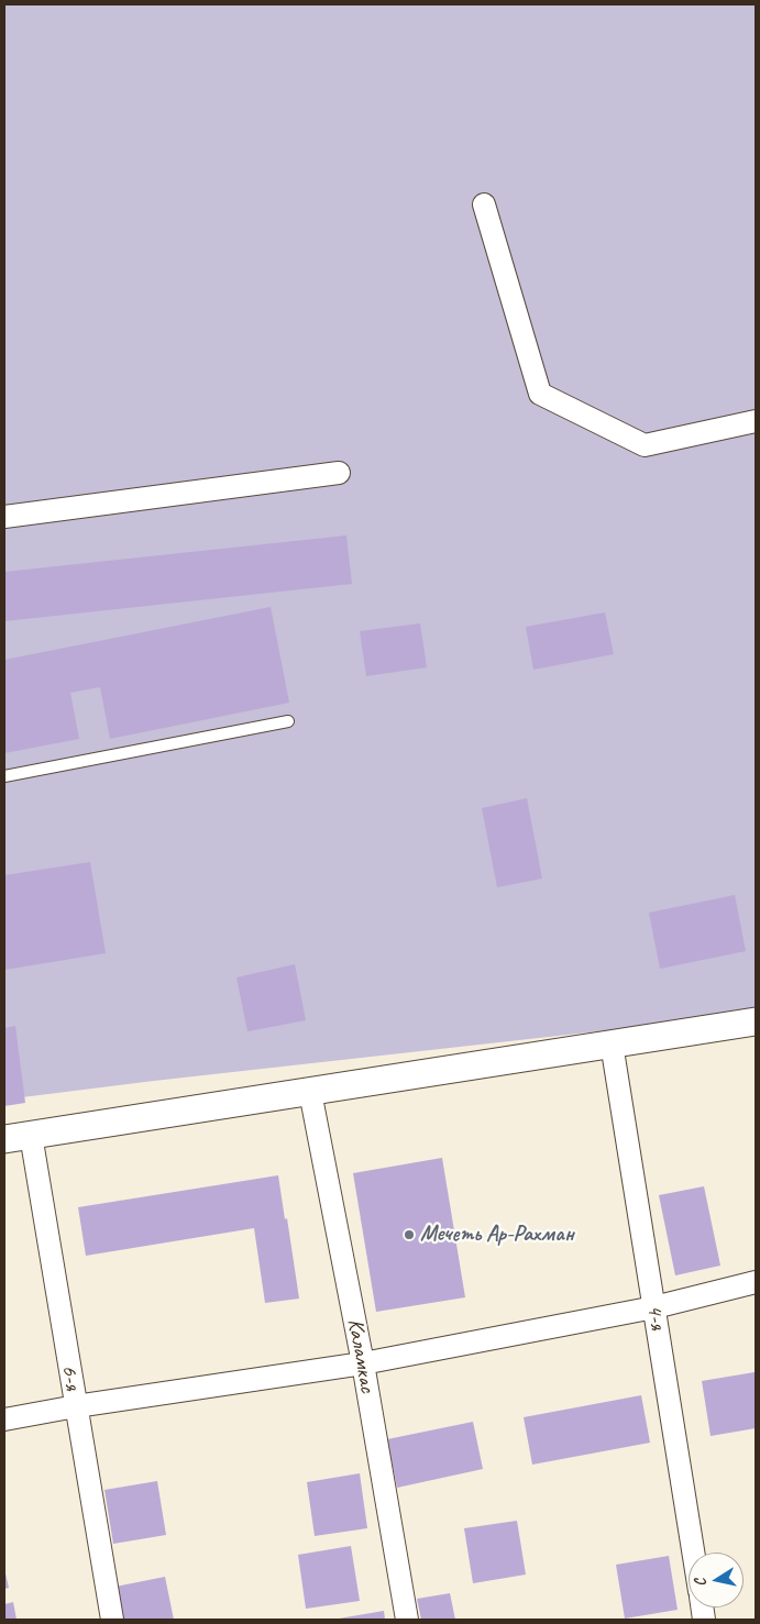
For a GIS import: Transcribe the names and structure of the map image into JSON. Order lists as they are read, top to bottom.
{
  "streets": {
    "street": ["4-я", "Каламкас", "6-я"]
  },
  "places": ["Мечеть Ар-Рахман"],
  "north": "left"
}
